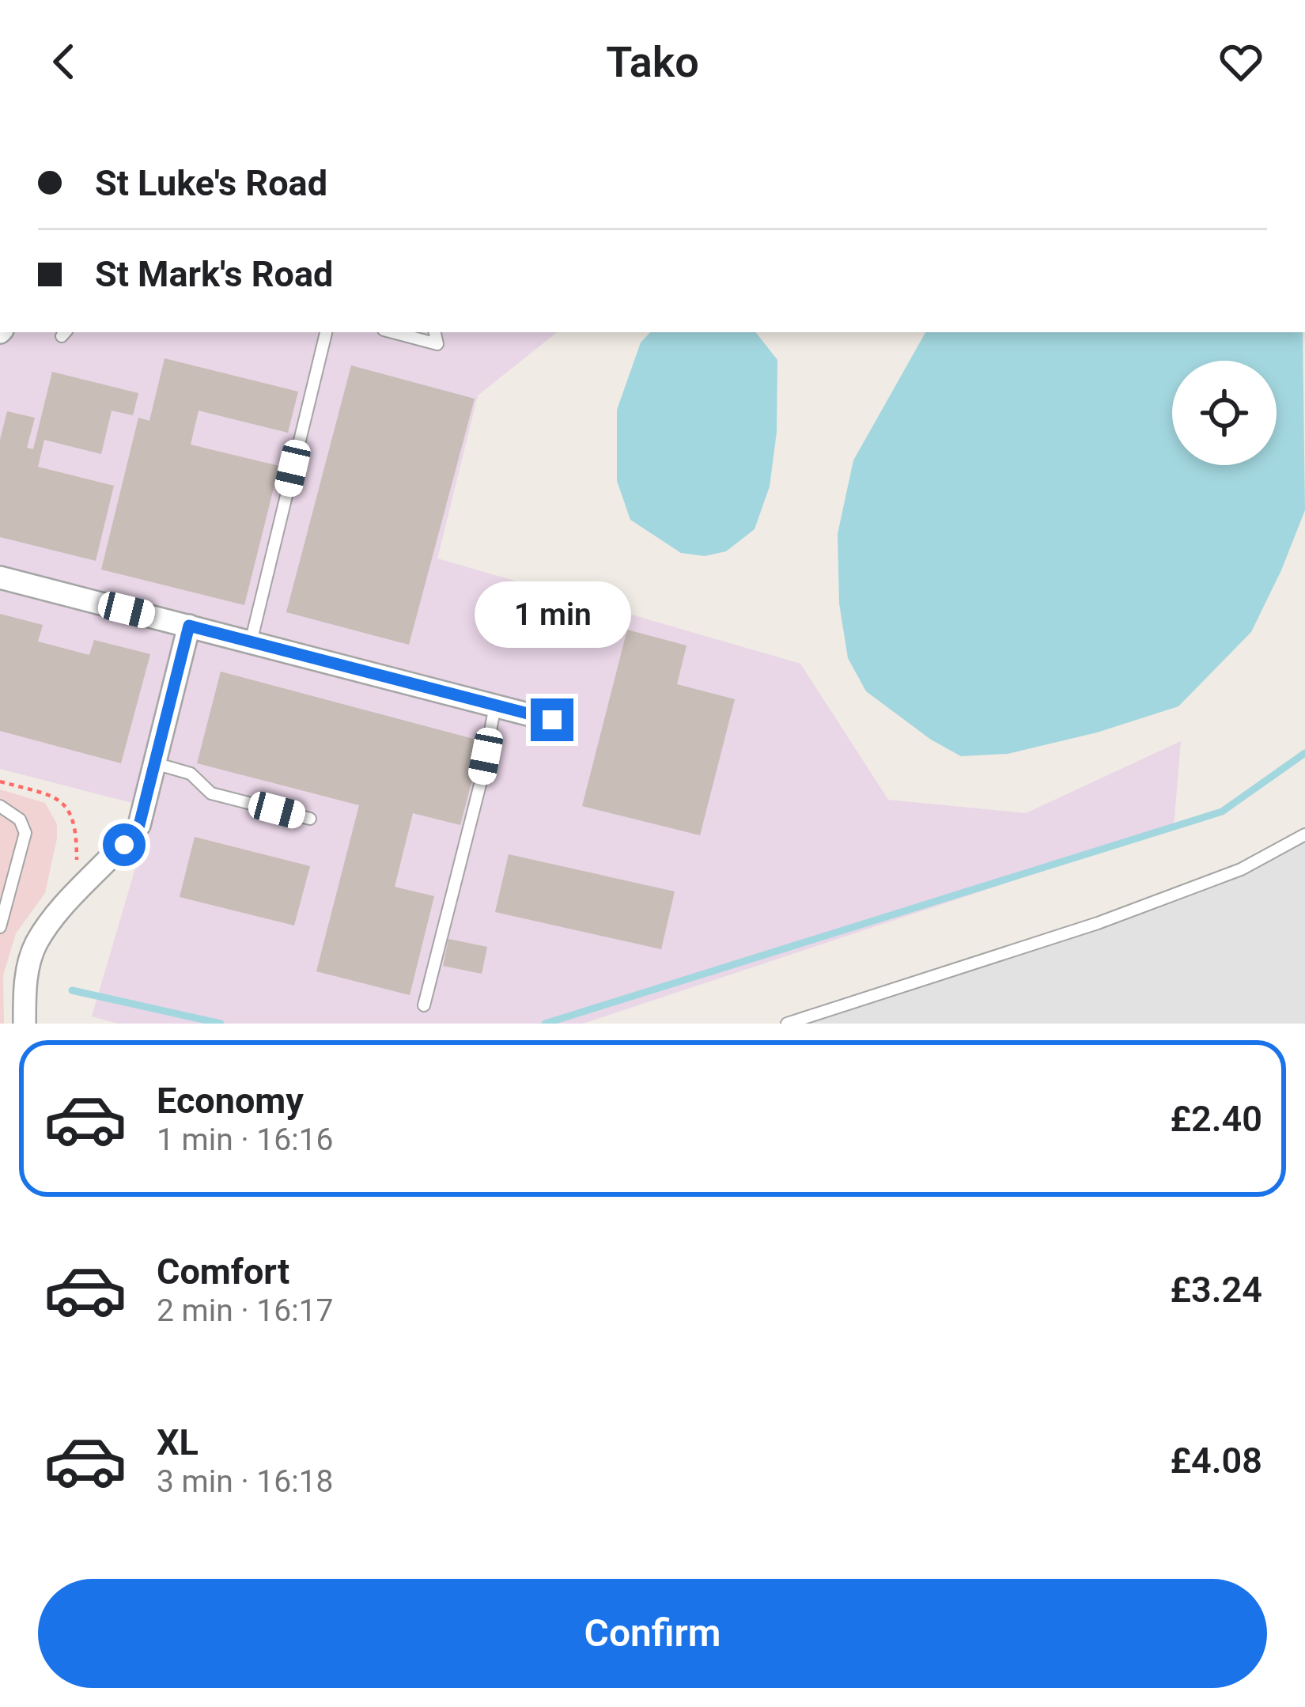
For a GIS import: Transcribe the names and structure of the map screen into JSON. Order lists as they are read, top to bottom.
{
  "page": {
    "header": "Tako",
    "banner": ["St Luke's Road", "St Mark's Road"],
    "bubble": "1 min",
    "list": [
      {
        "name": "Economy",
        "note": "1 min · 16:16",
        "value": "£2.40"
      },
      {
        "name": "Comfort",
        "note": "2 min · 16:17",
        "value": "£3.24"
      },
      {
        "name": "XL",
        "note": "3 min · 16:18",
        "value": "£4.08"
      }
    ],
    "buttons": "Confirm"
  }
}
